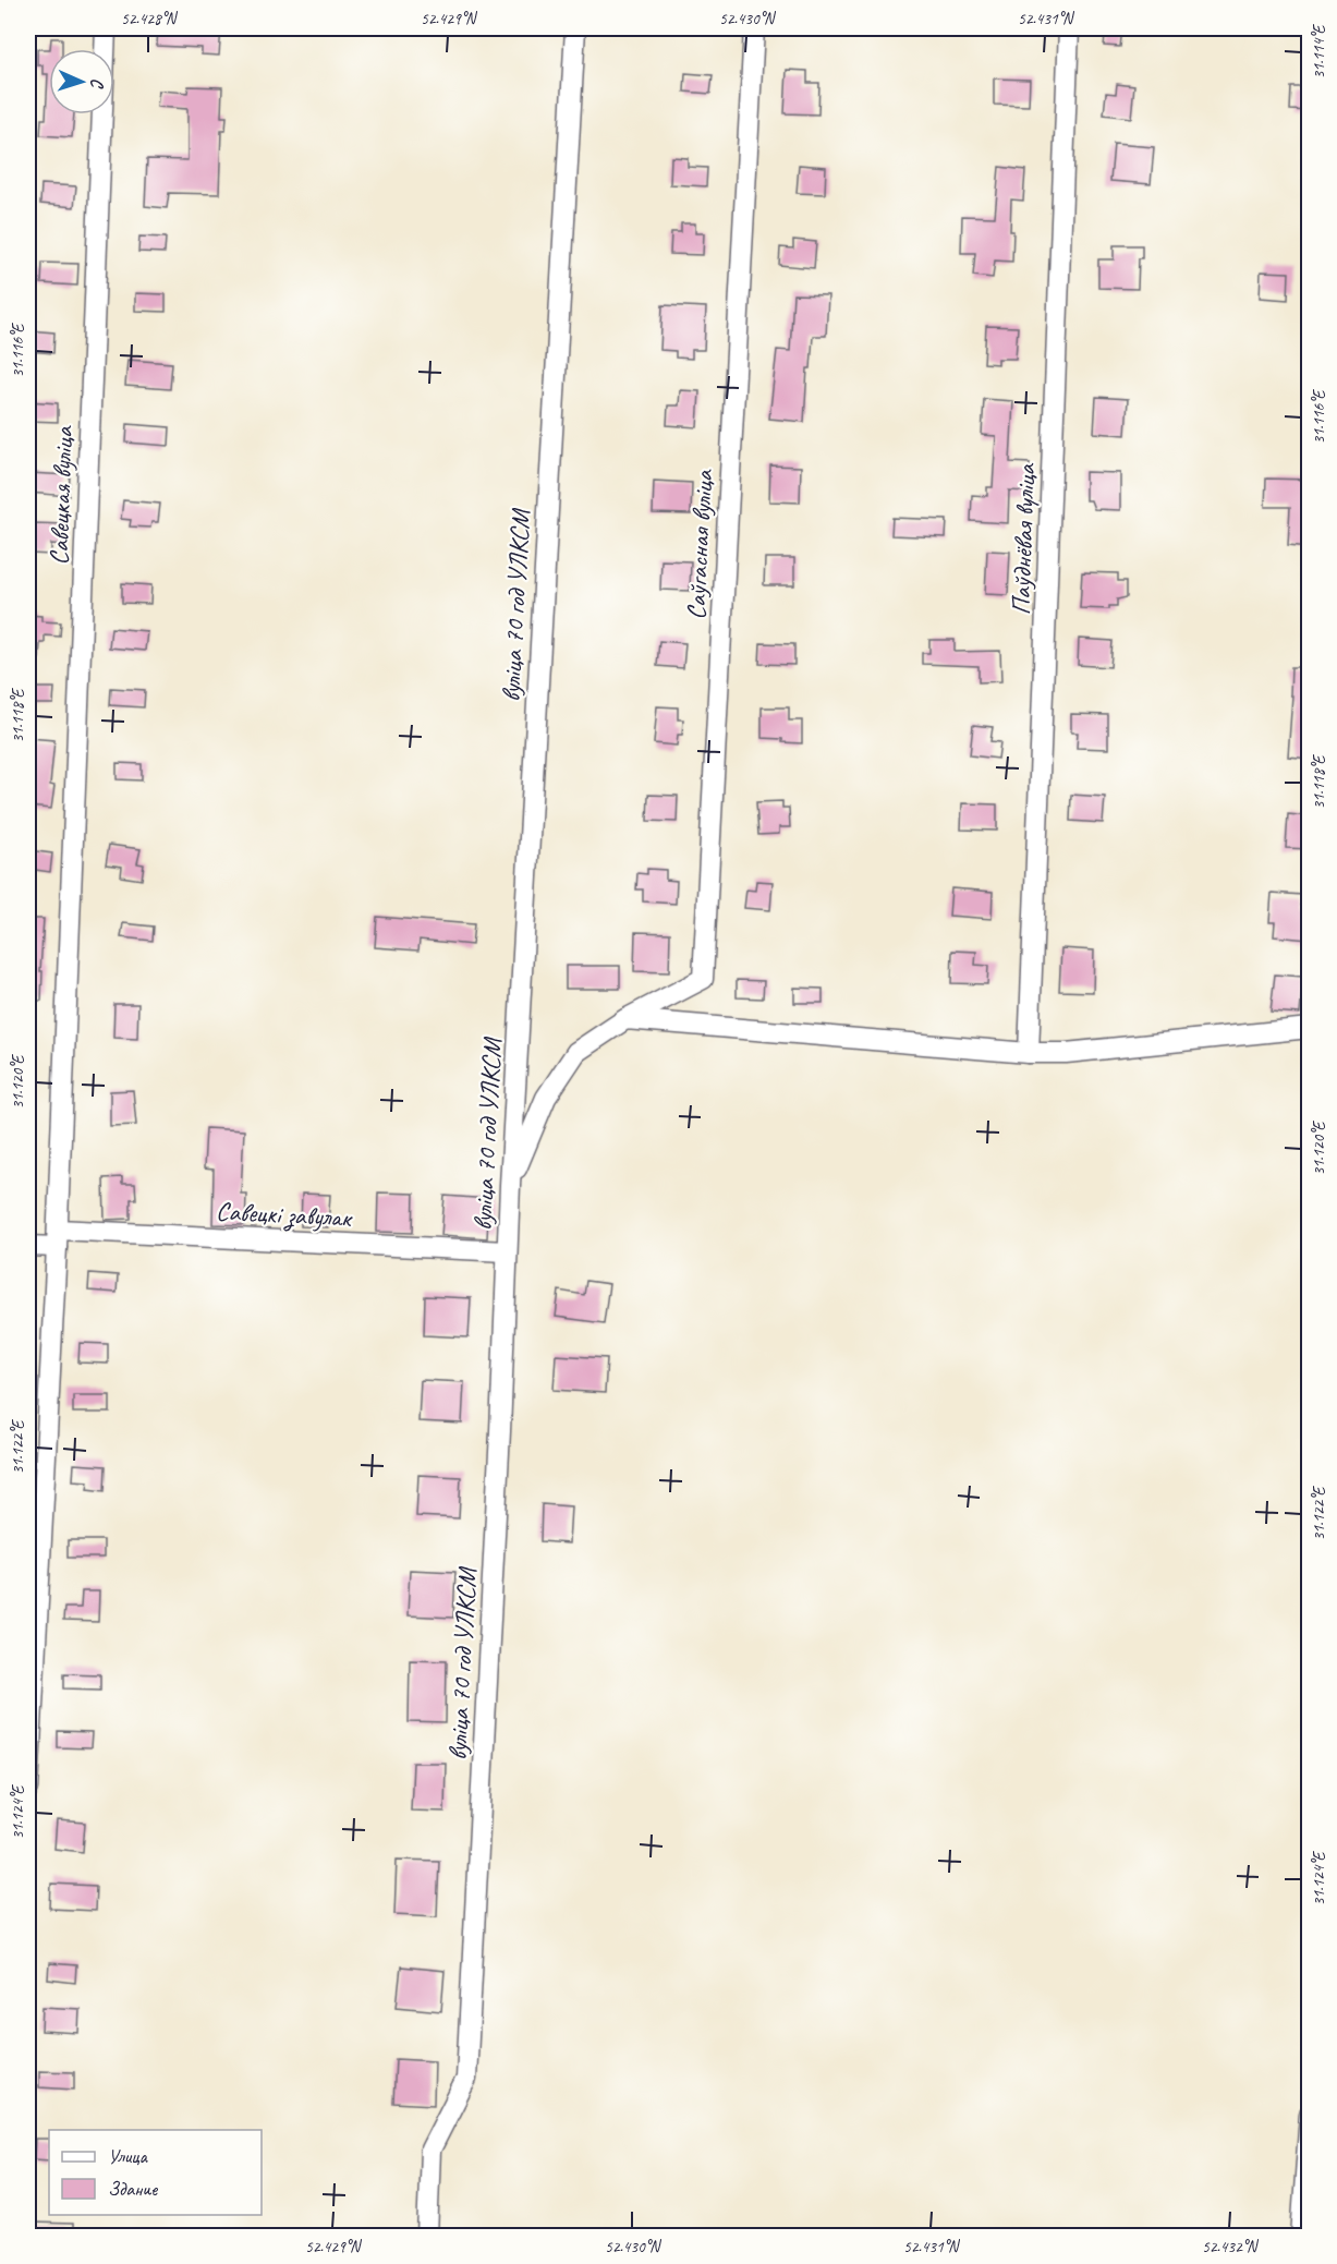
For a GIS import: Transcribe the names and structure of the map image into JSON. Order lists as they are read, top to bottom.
{
  "streets": {
    "street": [
      "Савецкая вуліца",
      "Паўднёвая вуліца",
      "Саўгасная вуліца",
      "вуліца 70 год УЛКСМ",
      "Савецкі завулак"
    ]
  },
  "crossings": [
    ["Савецкая вуліца", "Савецкі завулак"],
    ["вуліца 70 год УЛКСМ", "Савецкі завулак"]
  ],
  "legend": ["Улица", "Здание"],
  "north": "right",
  "coordinates": [
    "52.428°N",
    "52.429°N",
    "52.430°N",
    "52.431°N",
    "31.114°E",
    "31.116°E",
    "31.118°E",
    "31.120°E",
    "31.122°E",
    "31.124°E",
    "52.432°N"
  ]
}
